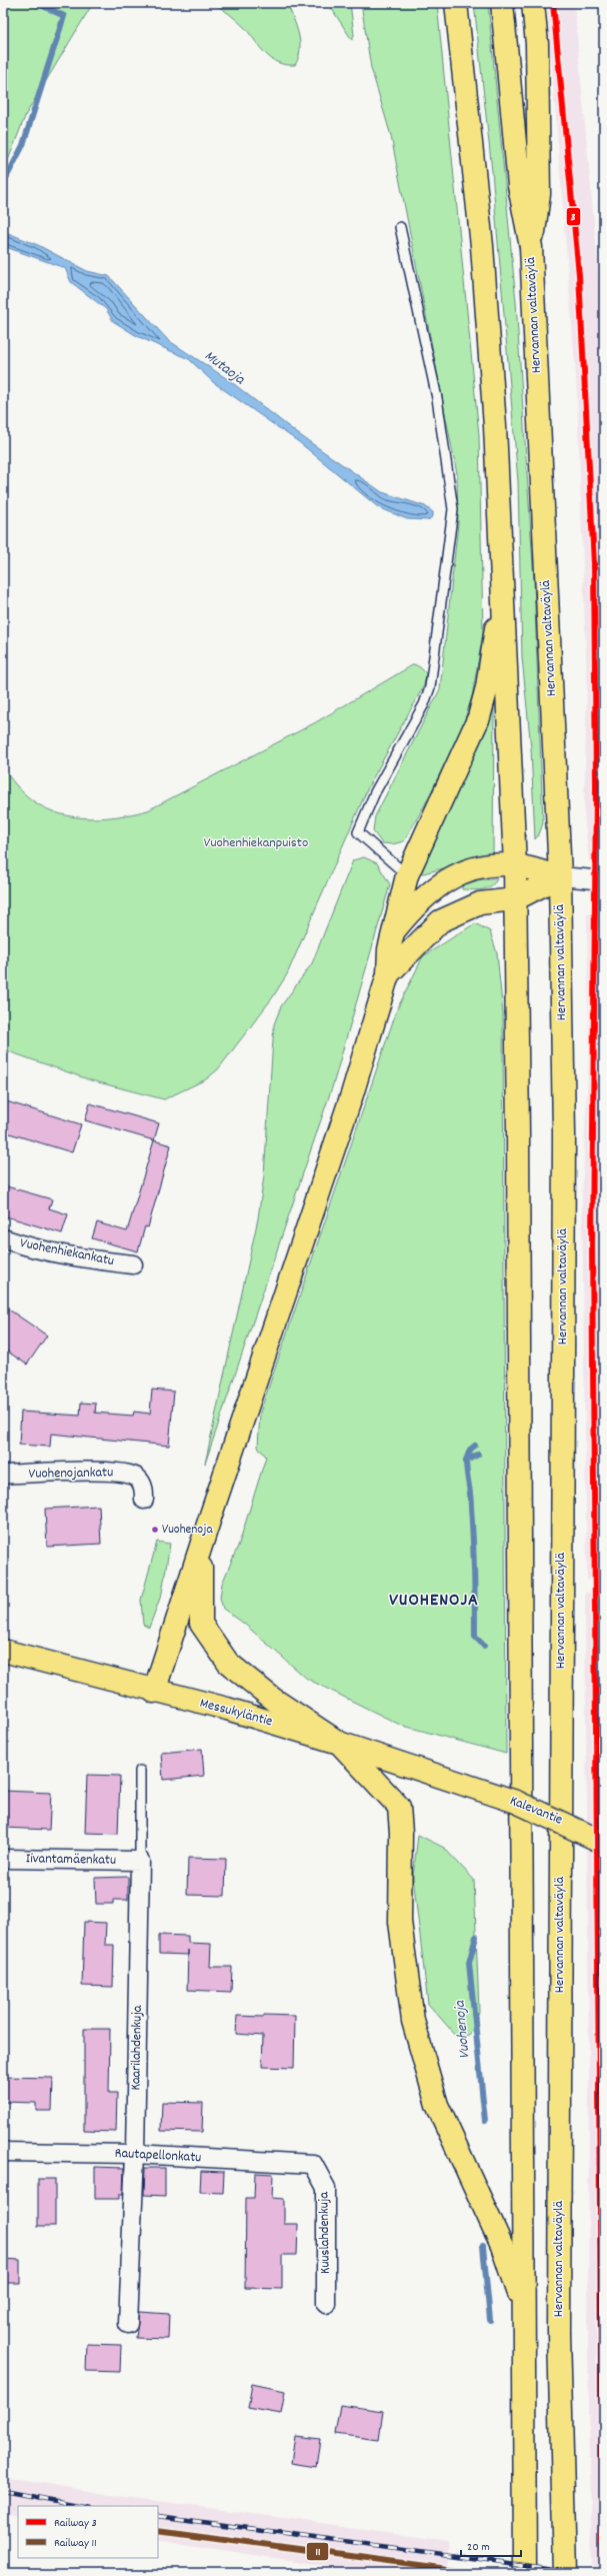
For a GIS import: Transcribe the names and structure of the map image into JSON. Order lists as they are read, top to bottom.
{
  "streets": {
    "main road": ["Hervannan valtaväylä", "Messukyläntie", "Kalevantie"],
    "street": [
      "Vuohenhiekankatu",
      "Vuohenojankatu",
      "Iivantamäenkatu",
      "Kaarilahdenkuja",
      "Rautapellonkatu",
      "Kuuslahdenkuja"
    ]
  },
  "crossings": [
    ["Messukyläntie", "Kalevantie"],
    ["Iivantamäenkatu", "Kaarilahdenkuja"],
    ["Kaarilahdenkuja", "Rautapellonkatu"],
    ["Rautapellonkatu", "Kuuslahdenkuja"]
  ],
  "districts": ["VUOHENOJA"],
  "water": ["Mutaoja", "Vuohenoja"],
  "parks": ["Vuohenhiekanpuisto"],
  "places": ["Vuohenoja"],
  "lines": ["rail line 3", "rail line 11"],
  "legend": ["Railway 3", "Railway 11"],
  "scale_bar": "20 m"
}
